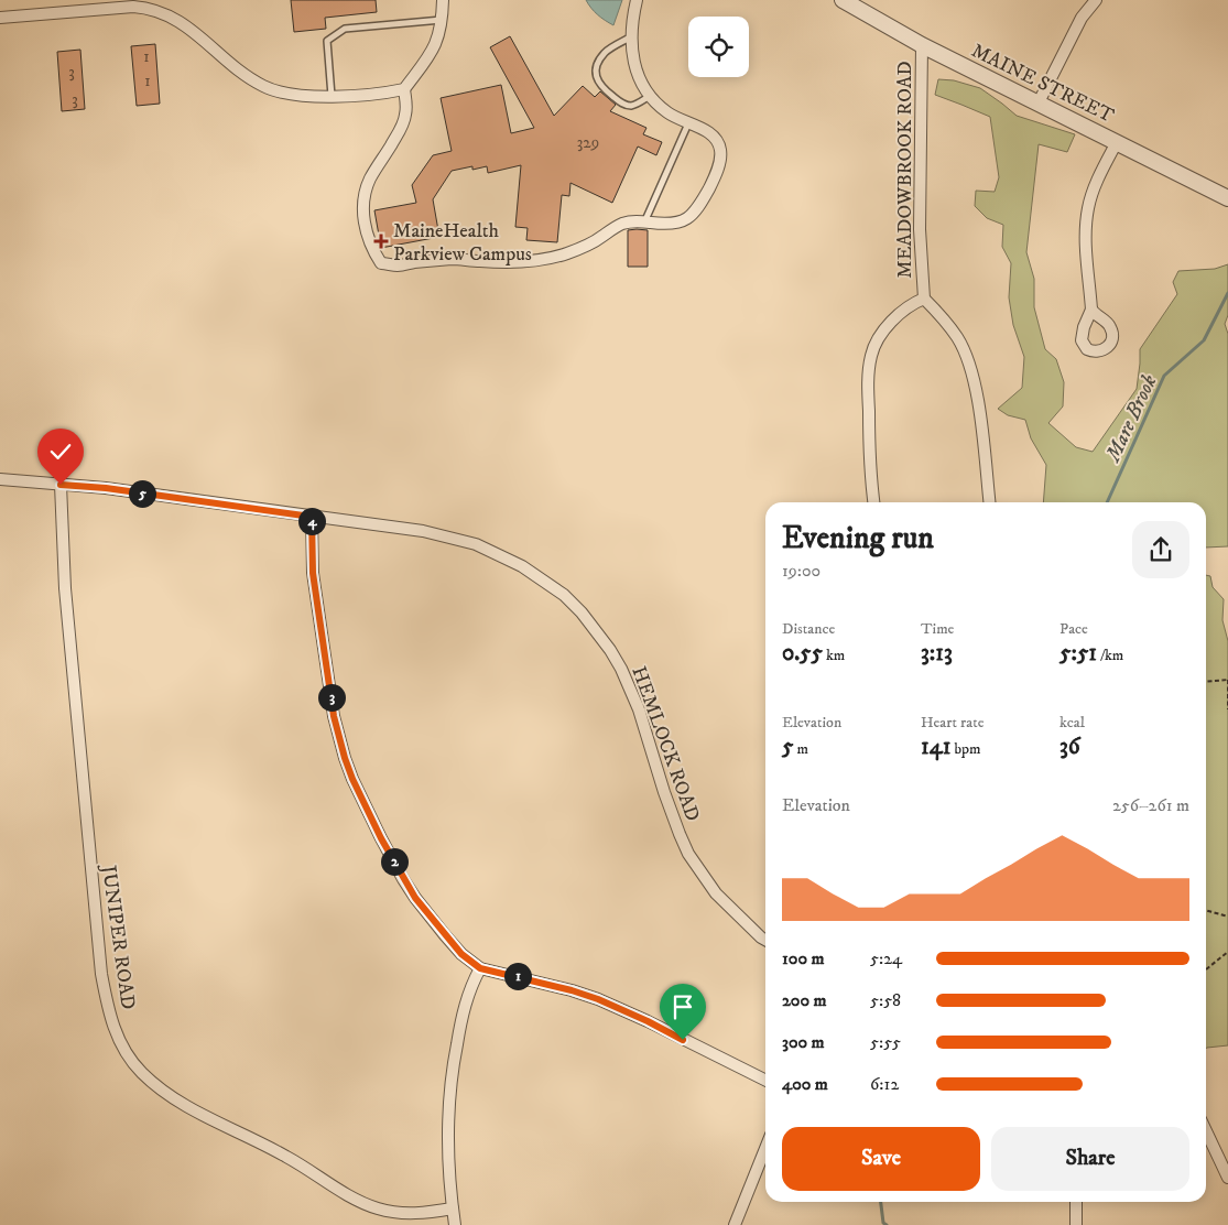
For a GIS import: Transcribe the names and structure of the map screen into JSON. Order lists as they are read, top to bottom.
{
  "streets": {
    "street": [
      "MAINE STREET",
      "MEADOWBROOK ROAD",
      "HEMLOCK ROAD",
      "JUNIPER ROAD"
    ]
  },
  "crossings": [
    ["MAINE STREET", "MEADOWBROOK ROAD"],
    ["HEMLOCK ROAD", "JUNIPER ROAD"]
  ],
  "water": ["Mare Brook"],
  "places": {
    "health": ["MaineHealth Parkview Campus"]
  },
  "house_numbers": [
    "1",
    "3",
    "1",
    "3",
    "329"
  ],
  "page": {
    "pins": [
      "5",
      "4",
      "3",
      "2",
      "1"
    ],
    "heading": ["Evening run", "19:00"],
    "stats": [
      ["Distance", "0.55 km"],
      ["Time", "3:13"],
      ["Pace", "5:51 /km"],
      ["Elevation", "5 m"],
      ["Heart rate", "141 bpm"],
      ["kcal", "36"]
    ],
    "chart": ["Elevation", "256–261 m"],
    "list": [
      {
        "name": "100 m",
        "note": "5:24"
      },
      {
        "name": "200 m",
        "note": "5:58"
      },
      {
        "name": "300 m",
        "note": "5:55"
      },
      {
        "name": "400 m",
        "note": "6:12"
      }
    ],
    "buttons": ["Save", "Share"]
  }
}
